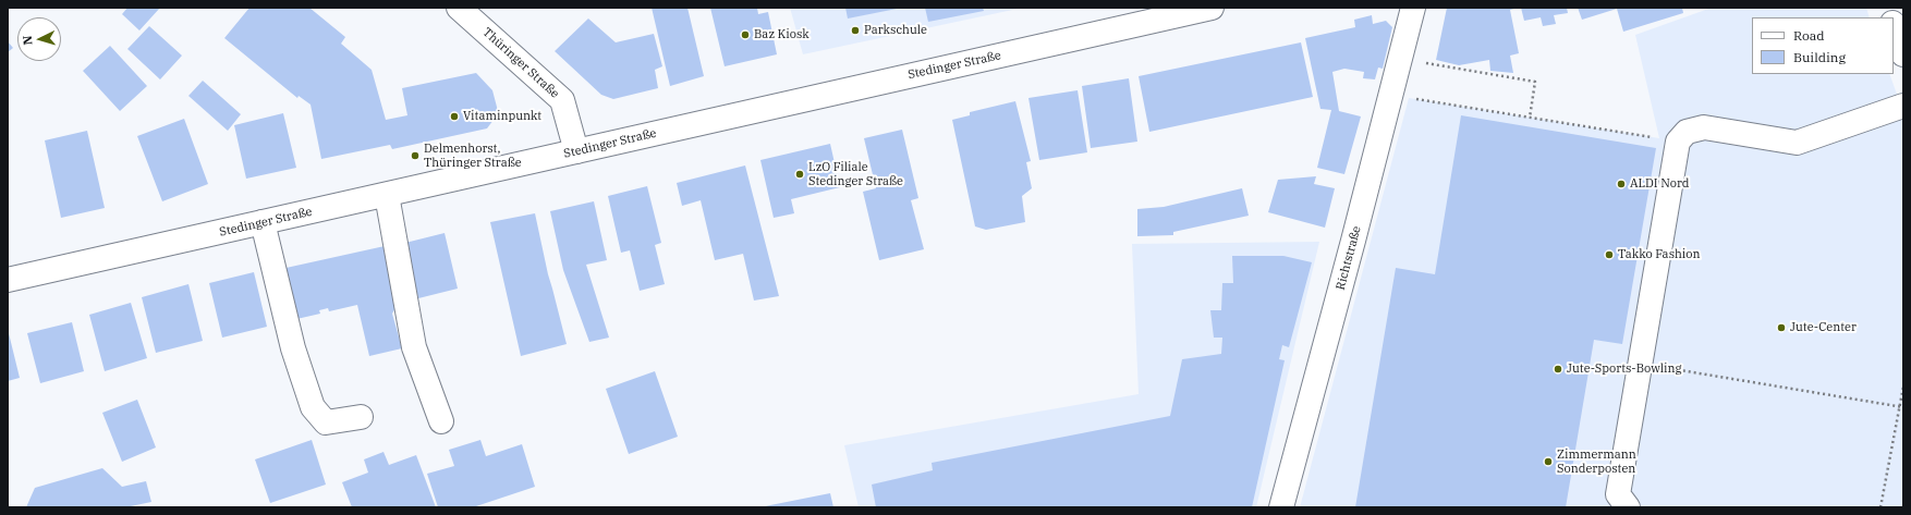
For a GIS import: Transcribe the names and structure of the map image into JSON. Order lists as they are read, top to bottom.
{
  "streets": {
    "main road": ["Thüringer Straße", "Stedinger Straße", "Richtstraße"]
  },
  "crossings": [
    ["Thüringer Straße", "Stedinger Straße"]
  ],
  "places": [
    "Parkschule",
    "Baz Kiosk",
    "Vitaminpunkt",
    "Delmenhorst, Thüringer Straße",
    "LzO Filiale Stedinger Straße",
    "ALDI Nord",
    "Takko Fashion",
    "Jute-Center",
    "Jute-Sports-Bowling",
    "Zimmermann Sonderposten"
  ],
  "legend": ["Road", "Building"],
  "north": "left"
}
